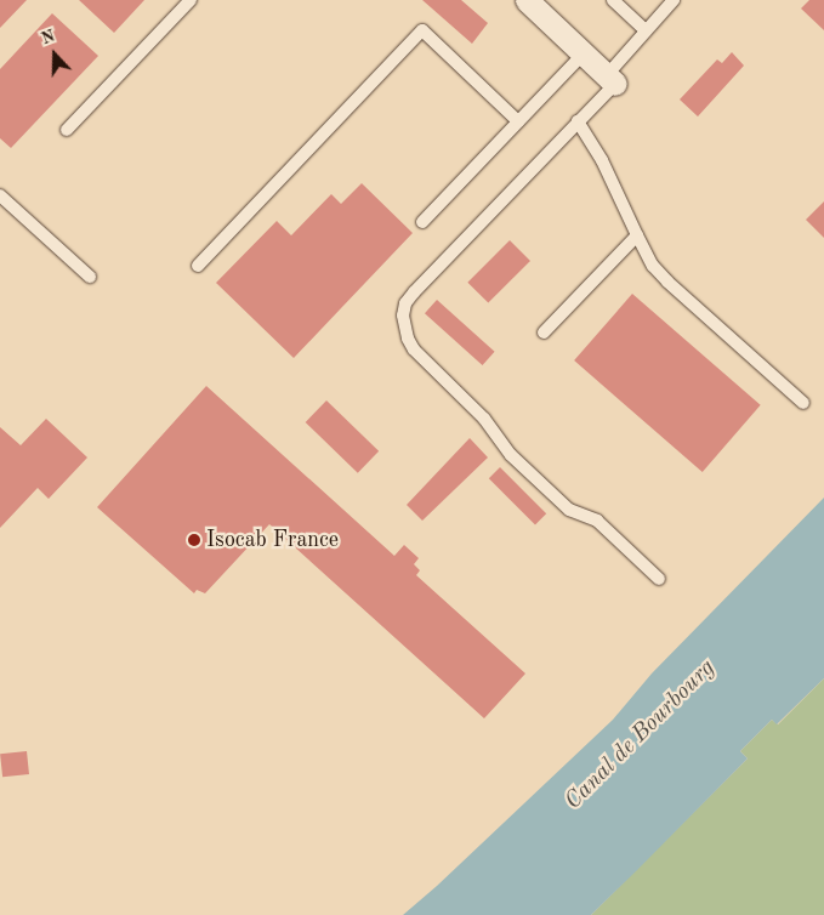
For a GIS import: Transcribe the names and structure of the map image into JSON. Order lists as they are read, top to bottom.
{
  "water": ["Canal de Bourbourg"],
  "places": ["Isocab France"],
  "north": "top"
}
